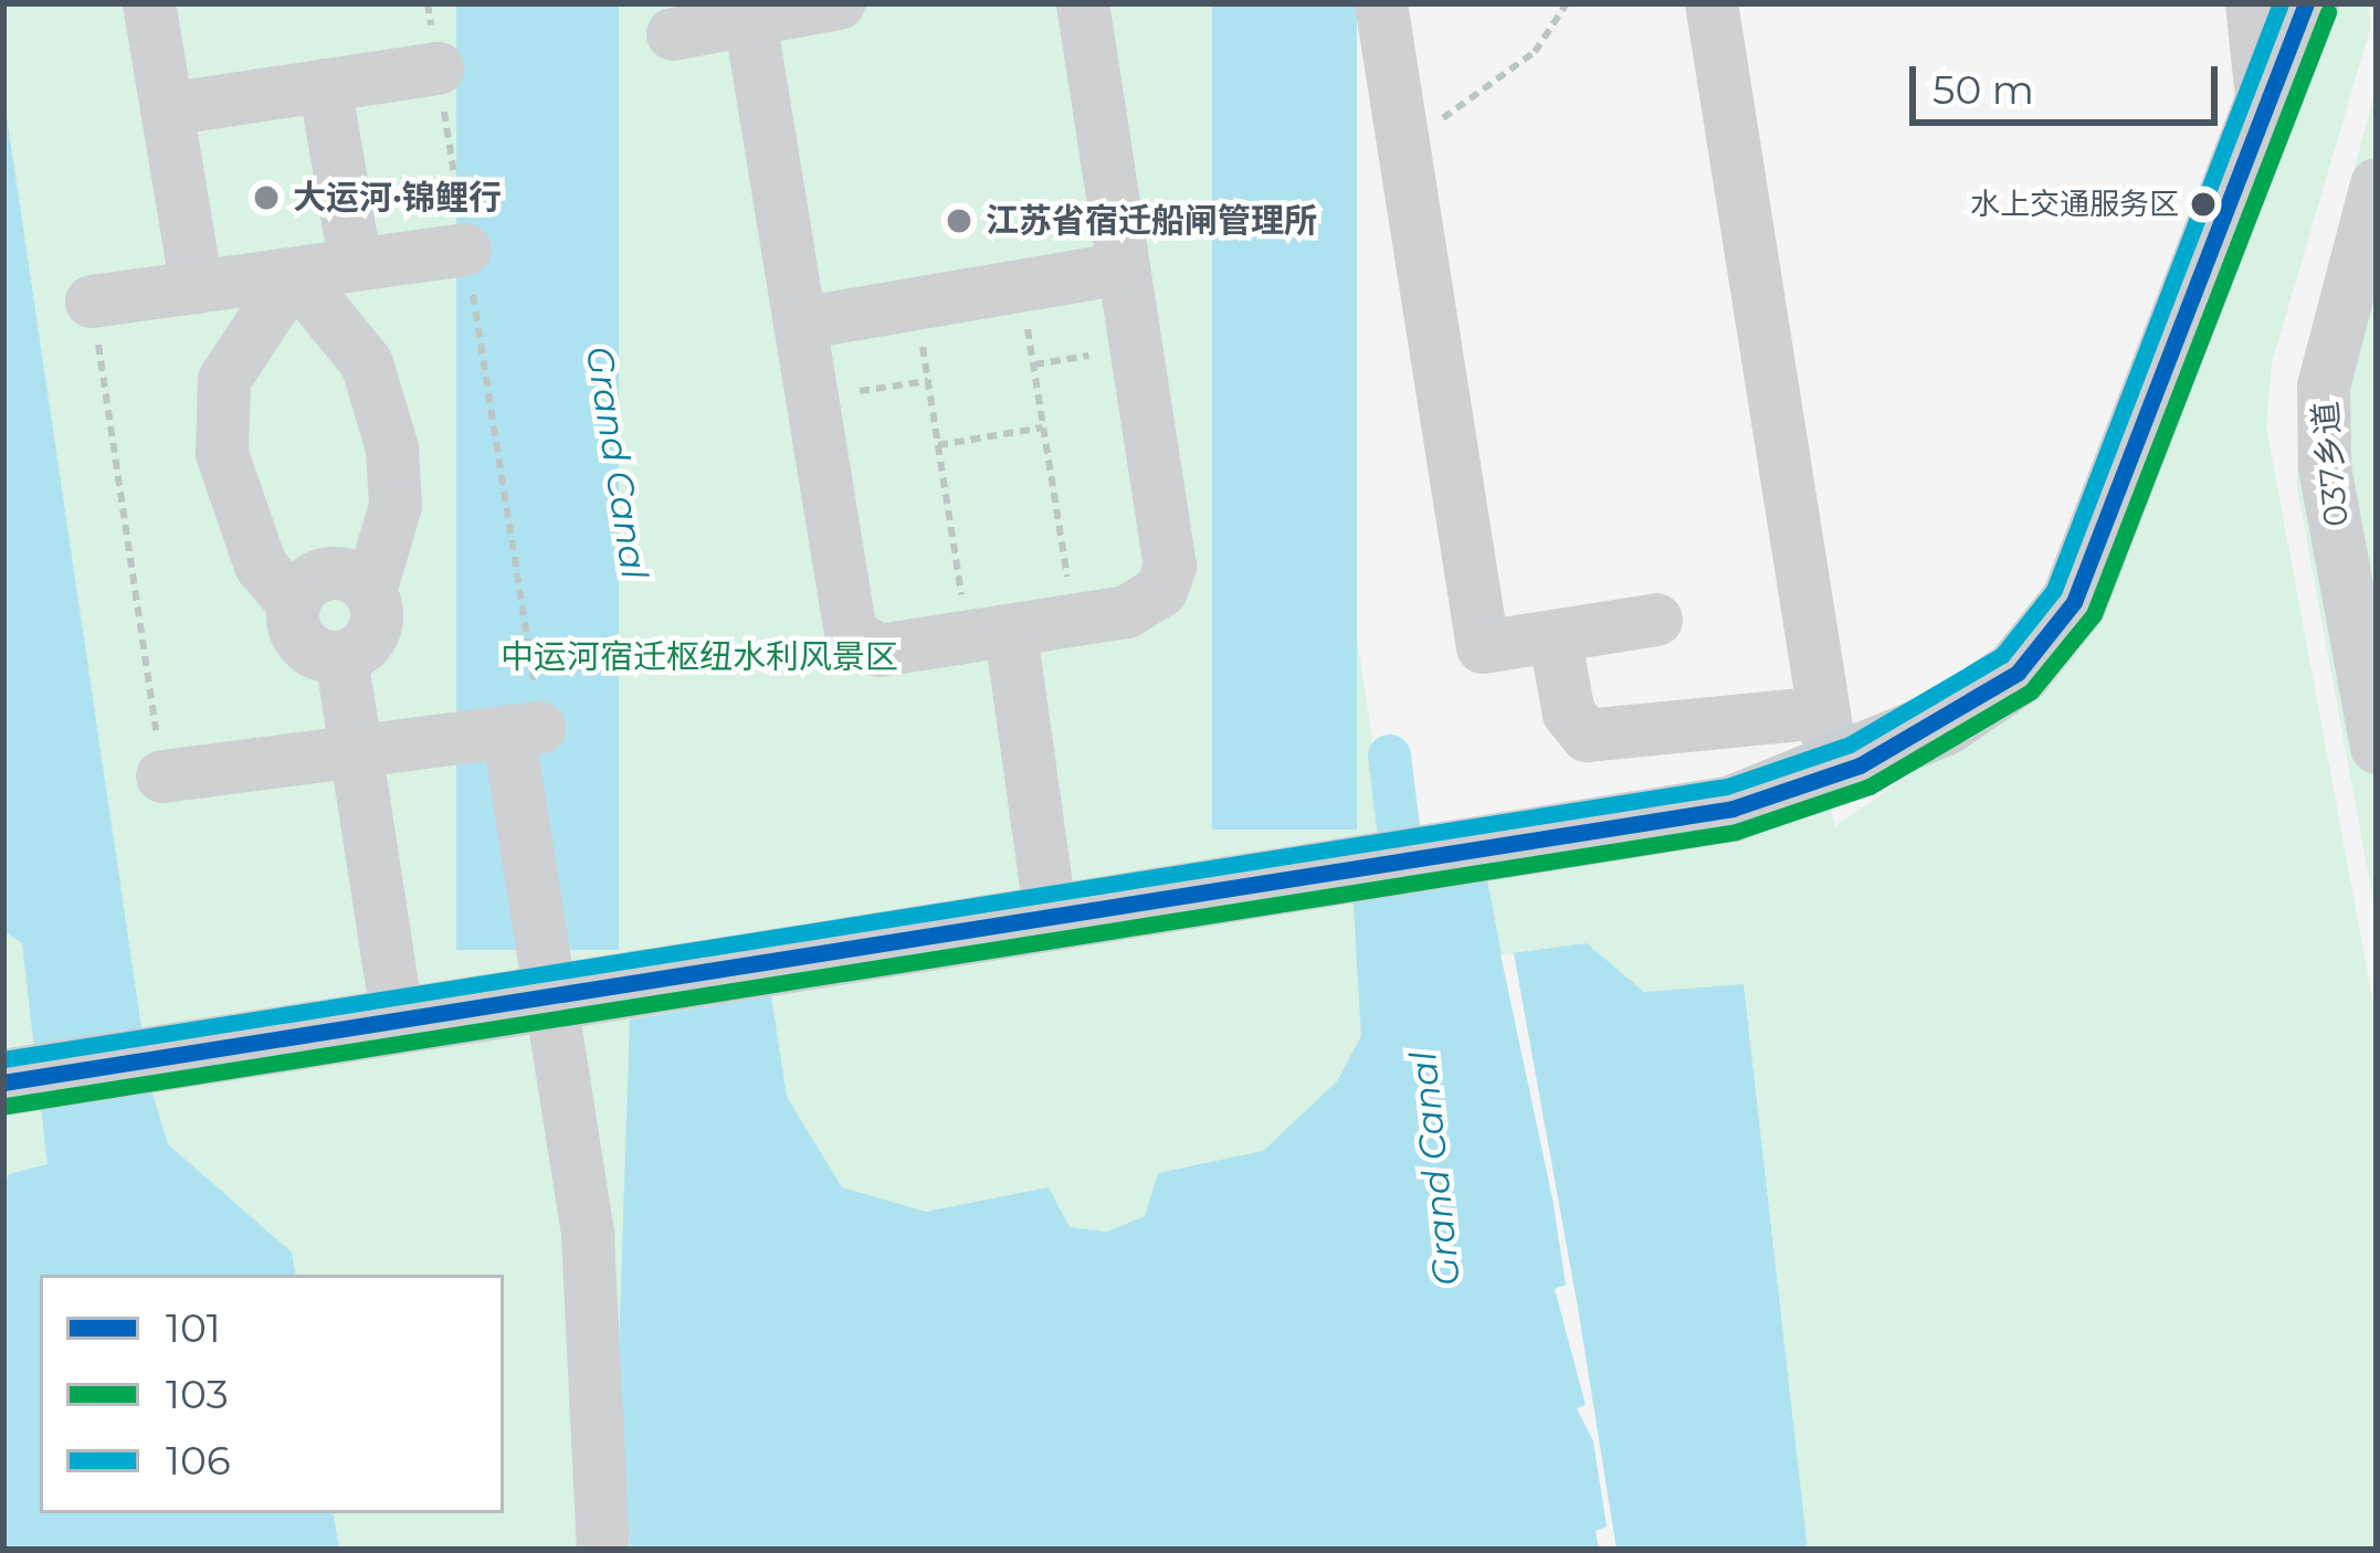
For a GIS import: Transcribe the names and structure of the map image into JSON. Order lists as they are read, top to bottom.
{
  "streets": {
    "street": ["037乡道"]
  },
  "water": ["Grand Canal"],
  "parks": ["中运河宿迁枢纽水利风景区"],
  "places": ["大运河·锦鲤行", "水上交通服务区", "江苏省宿迁船闸管理所"],
  "lines": ["transit line 101", "transit line 106", "transit line 103"],
  "legend": ["101", "103", "106"],
  "scale_bar": "50 m"
}
